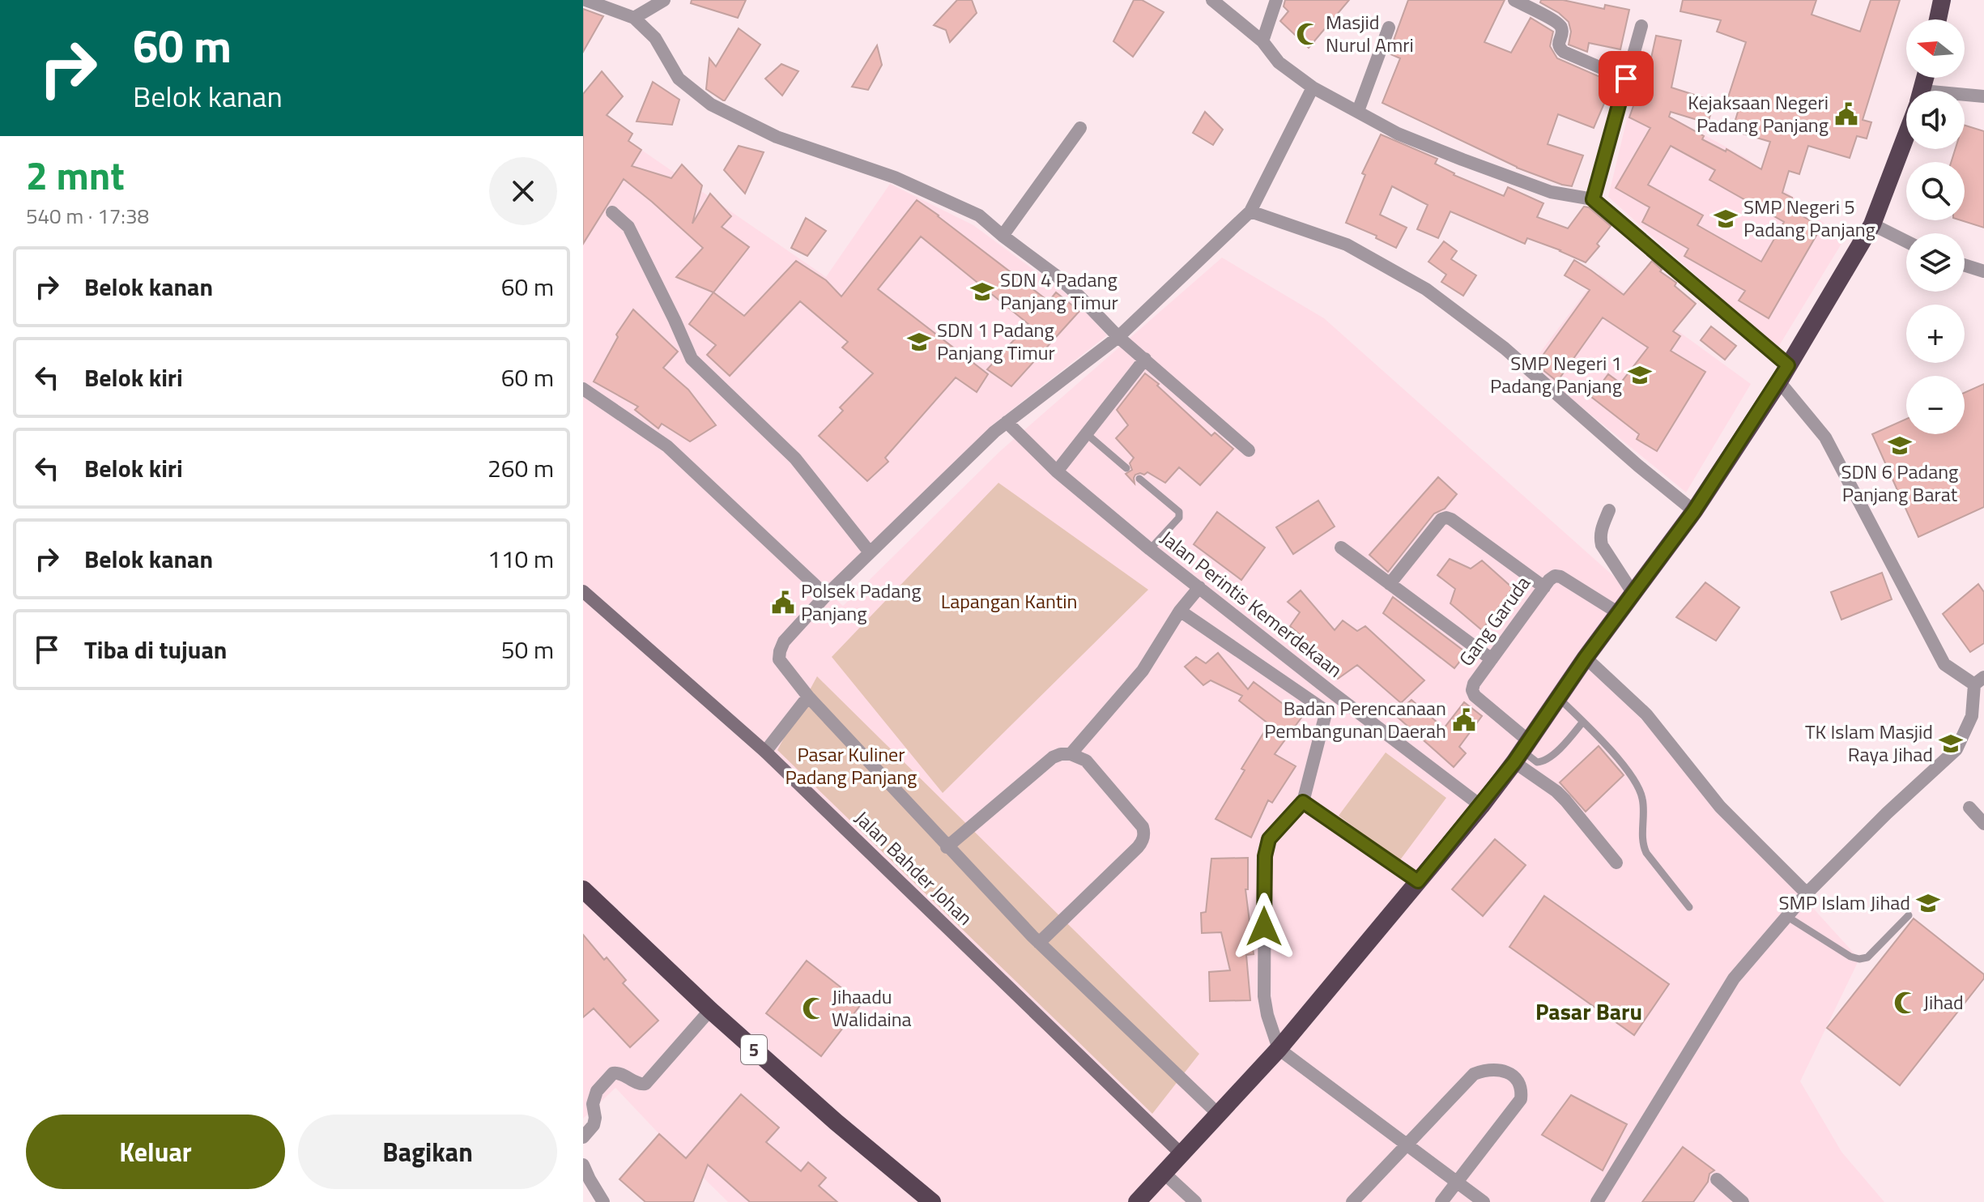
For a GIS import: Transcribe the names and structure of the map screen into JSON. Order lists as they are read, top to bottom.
{
  "streets": {
    "highway": ["5"],
    "main road": ["Jalan Bahder Johan"],
    "street": ["Jalan Perintis Kemerdekaan", "Gang Garuda"]
  },
  "districts": ["Pasar Baru"],
  "parks": ["Lapangan Kantin", "Pasar Kuliner Padang Panjang"],
  "places": {
    "mosque": ["Masjid Nurul Amri", "Jihad", "Jihaadu Walidaina"],
    "public building": ["Kejaksaan Negeri Padang Panjang", "Polsek Padang Panjang", "Badan Perencanaan Pembangunan Daerah"],
    "school or university": [
      "SMP Negeri 5 Padang Panjang",
      "SDN 4 Padang Panjang Timur",
      "SDN 1 Padang Panjang Timur",
      "SMP Negeri 1 Padang Panjang",
      "SDN 6 Padang Panjang Barat",
      "TK Islam Masjid Raya Jihad",
      "SMP Islam Jihad"
    ]
  },
  "north": "left",
  "page": {
    "turn": ["60 m", "Belok kanan"],
    "map_buttons": ["+", "−"],
    "heading": ["2 mnt", "540 m · 17:38"],
    "list": [
      {
        "name": "Belok kanan",
        "value": "60 m"
      },
      {
        "name": "Belok kiri",
        "value": "60 m"
      },
      {
        "name": "Belok kiri",
        "value": "260 m"
      },
      {
        "name": "Belok kanan",
        "value": "110 m"
      },
      {
        "name": "Tiba di tujuan",
        "value": "50 m"
      }
    ],
    "buttons": ["Keluar", "Bagikan"]
  }
}
